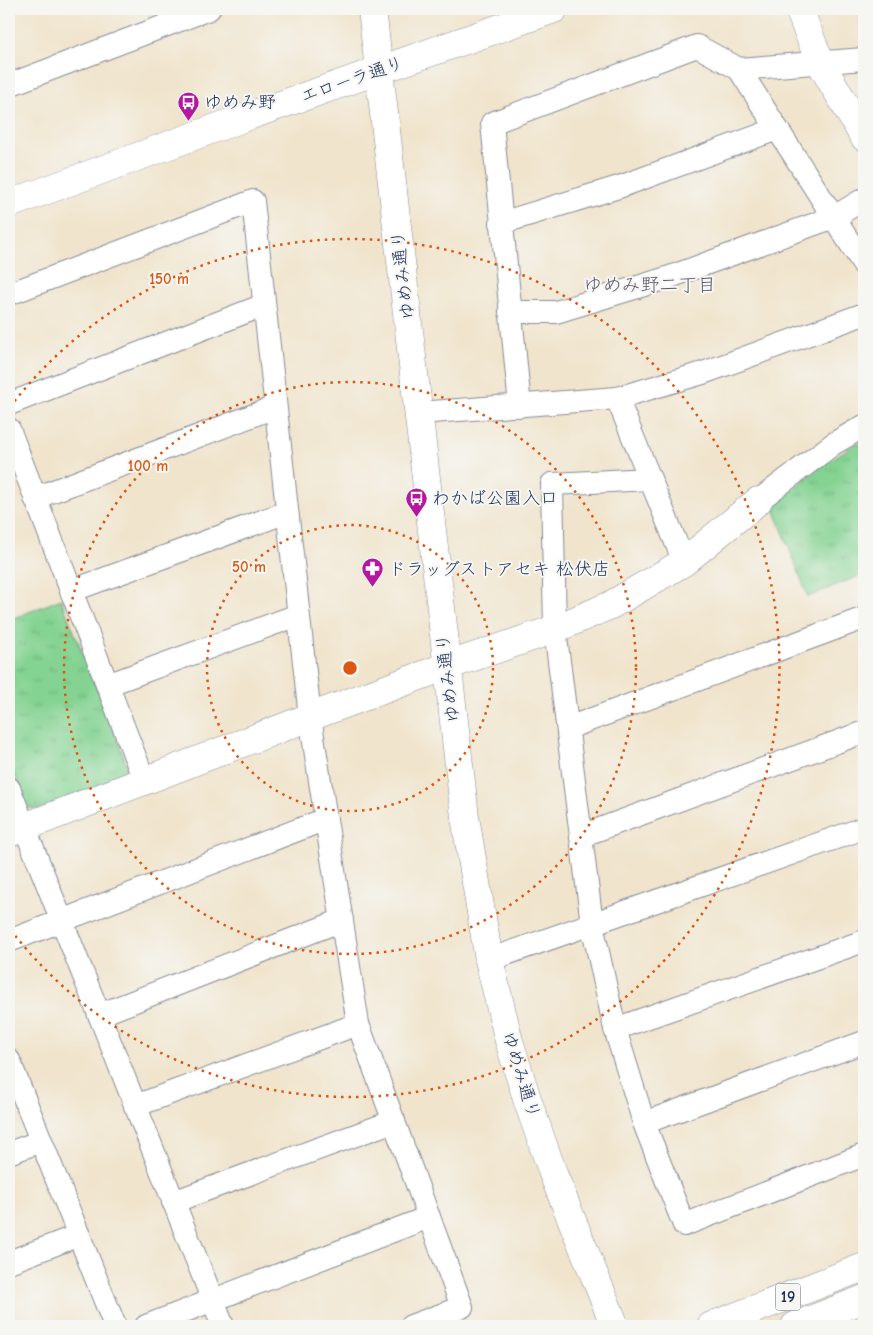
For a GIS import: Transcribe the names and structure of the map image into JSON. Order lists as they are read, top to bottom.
{
  "streets": {
    "street": ["エローラ通り", "ゆめみ通り", "19"]
  },
  "crossings": [
    ["エローラ通り", "ゆめみ通り"]
  ],
  "districts": ["ゆめみ野二丁目"],
  "places": {
    "bus stop": ["ゆめみ野", "わかば公園入口"],
    "pharmacy": ["ドラッグストアセキ 松伏店"]
  },
  "rings": ["150 m", "100 m", "50 m"]
}
